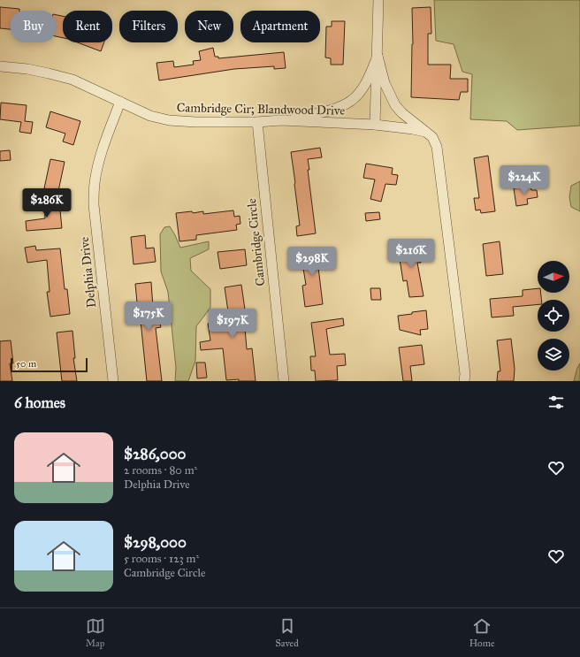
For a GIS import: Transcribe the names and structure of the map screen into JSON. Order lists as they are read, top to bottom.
{
  "streets": {
    "street": ["Cambridge Cir; Blandwood Drive", "Cambridge Circle", "Delphia Drive"]
  },
  "crossings": [
    ["Cambridge Cir; Blandwood Drive", "Cambridge Circle"],
    ["Cambridge Cir; Blandwood Drive", "Delphia Drive"]
  ],
  "scale_bar": "50 m",
  "north": "right",
  "page": {
    "chip": [
      "Buy",
      "Rent",
      "Filters",
      "New",
      "Apartment"
    ],
    "price": [
      "$224K",
      "$286K",
      "$216K",
      "$298K",
      "$175K",
      "$197K"
    ],
    "scale": "50 m",
    "heading": "6 homes",
    "list": [
      {
        "name": "$286,000",
        "note": "2 rooms · 80 m² · Delphia Drive"
      },
      {
        "name": "$298,000",
        "note": "5 rooms · 123 m² · Cambridge Circle"
      }
    ],
    "tabs": ["Map", "Saved", "Home"]
  }
}
